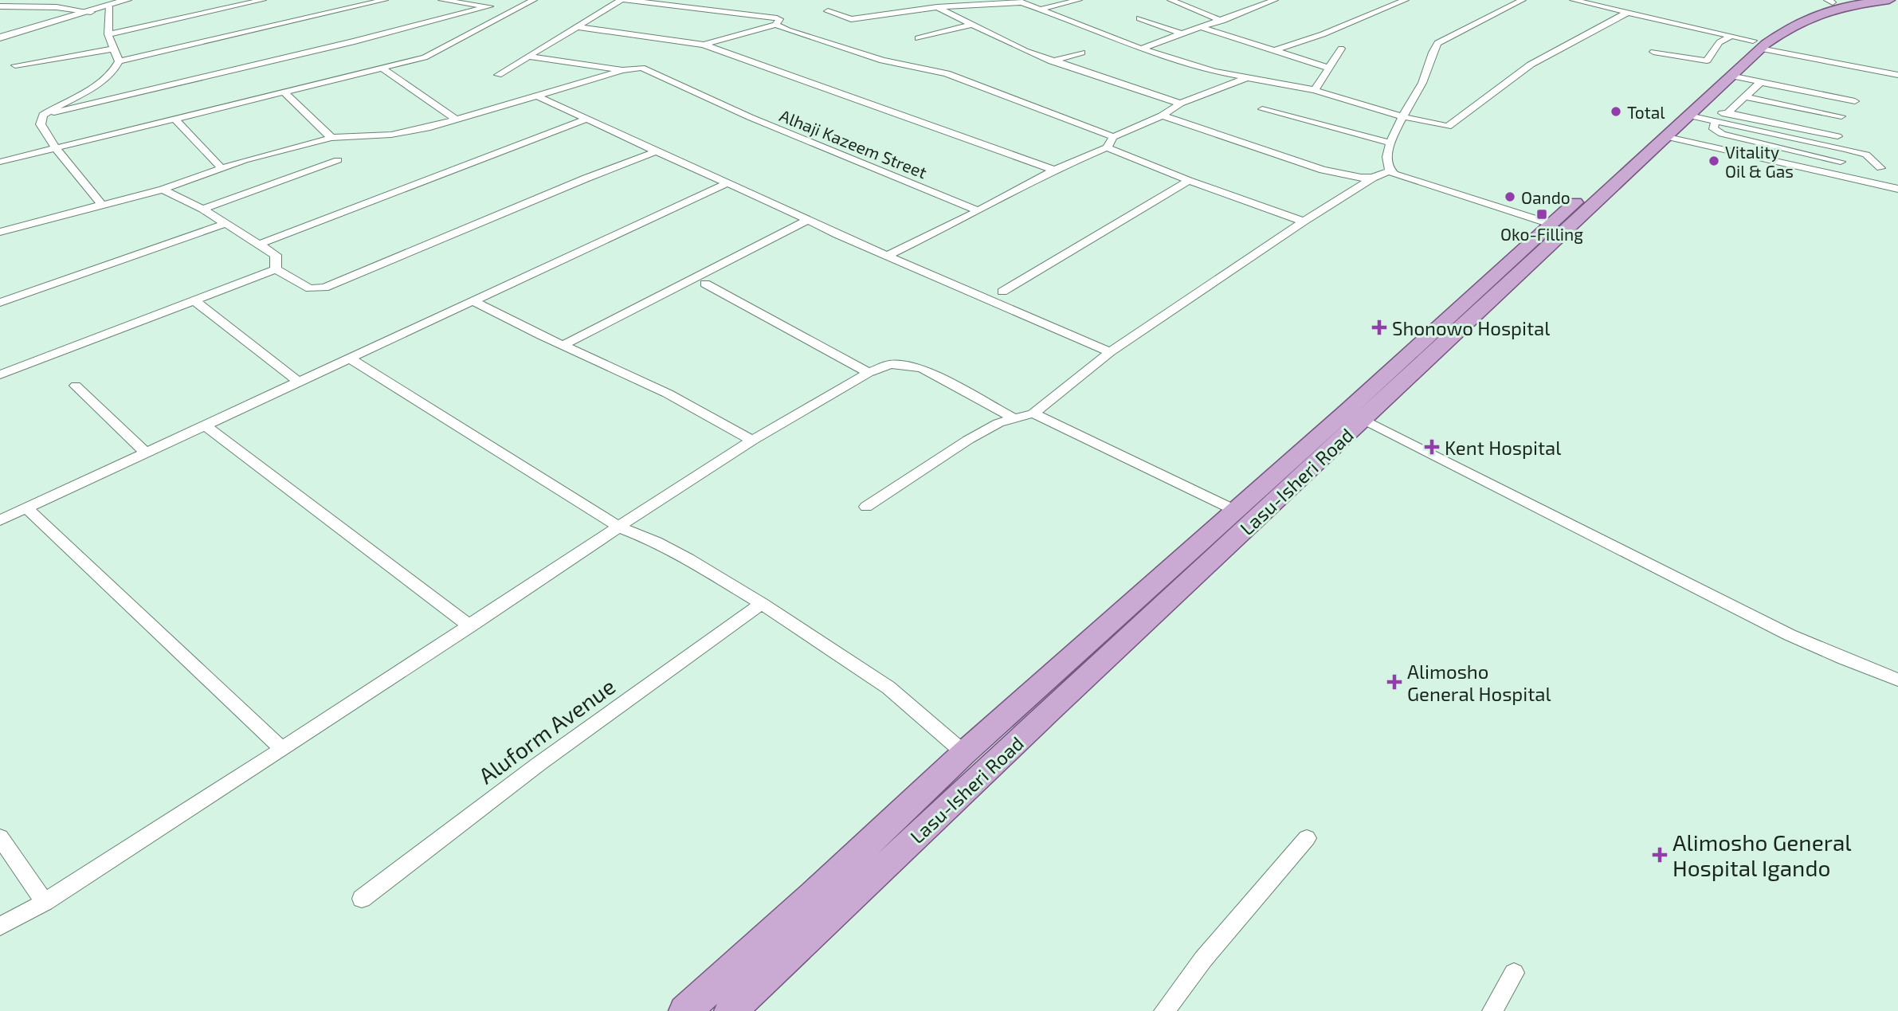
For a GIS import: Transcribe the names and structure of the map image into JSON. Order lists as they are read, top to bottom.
{
  "streets": {
    "main road": ["Lasu-Isheri Road"],
    "street": ["Alhaji Kazeem Street", "Aluform Avenue"]
  },
  "places": {
    "other": ["Total", "Vitality Oil & Gas", "Oando"],
    "transit": ["Oko-Filling"],
    "health": [
      "Shonowo Hospital",
      "Kent Hospital",
      "Alimosho General Hospital",
      "Alimosho General Hospital Igando"
    ]
  }
}
